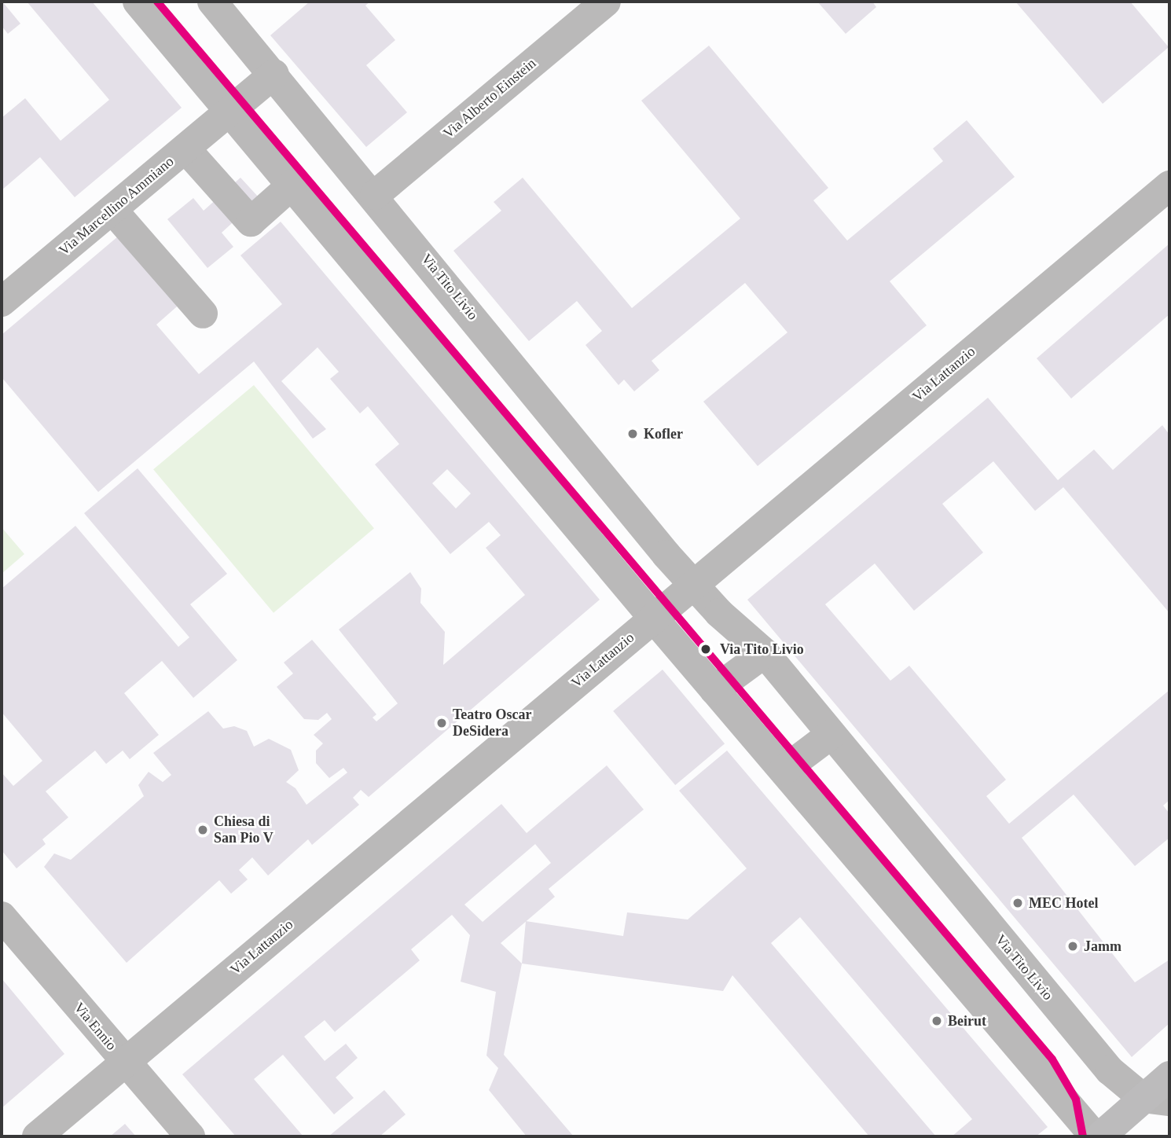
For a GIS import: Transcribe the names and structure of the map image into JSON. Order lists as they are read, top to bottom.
{
  "streets": {
    "street": [
      "Via Alberto Einstein",
      "Via Marcellino Ammiano",
      "Via Tito Livio",
      "Via Lattanzio",
      "Via Ennio"
    ]
  },
  "crossings": [
    ["Via Alberto Einstein", "Via Tito Livio"],
    ["Via Tito Livio", "Via Lattanzio"],
    ["Via Lattanzio", "Via Ennio"]
  ],
  "places": [
    "Kofler",
    "Via Tito Livio",
    "Teatro Oscar DeSidera",
    "Chiesa di San Pio V",
    "MEC Hotel",
    "Jamm",
    "Beirut"
  ]
}
